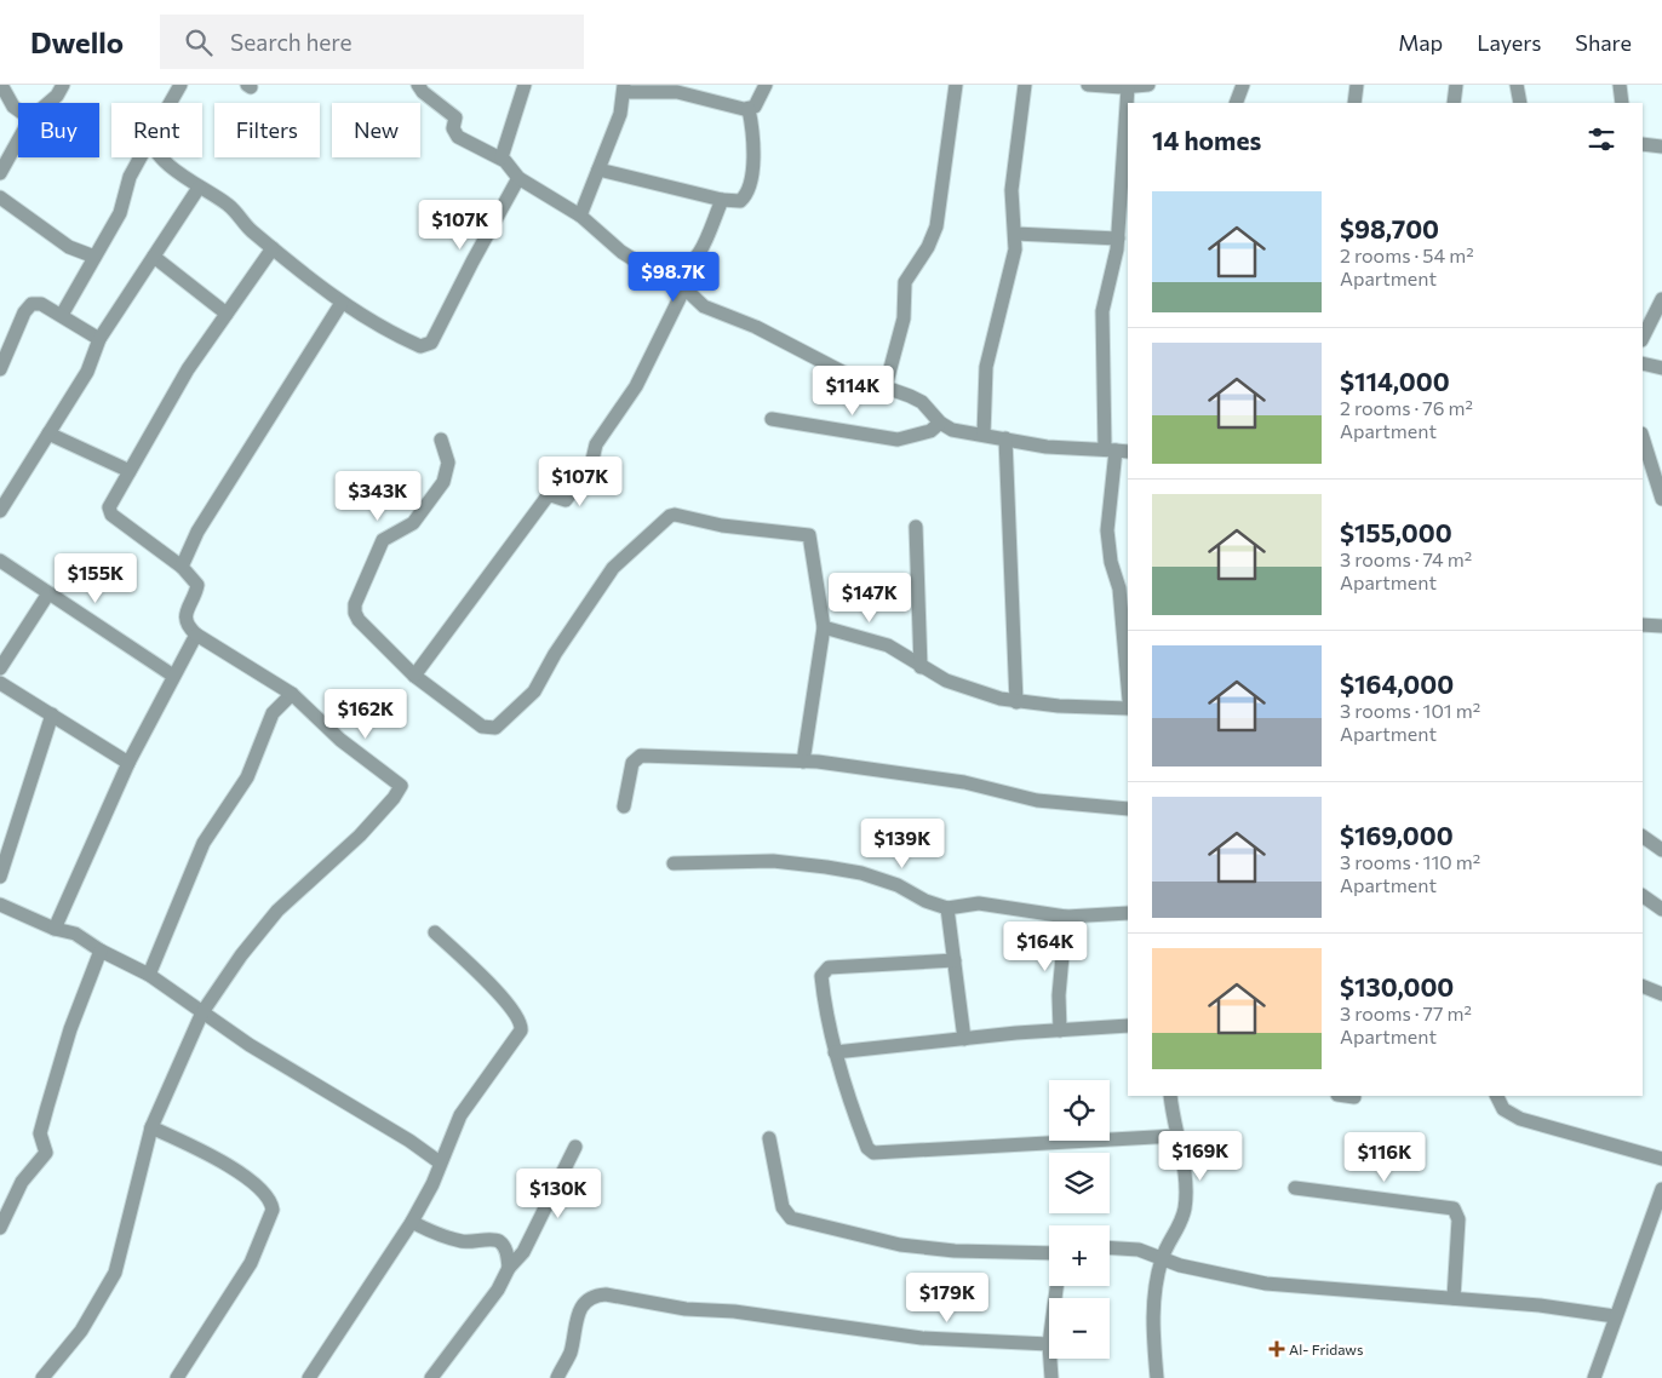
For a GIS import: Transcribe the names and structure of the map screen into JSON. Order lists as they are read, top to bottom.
{
  "places": {
    "health": ["Al- Fridaws"]
  },
  "page": {
    "header": "Dwello",
    "search": "Search here",
    "nav": ["Map", "Layers", "Share"],
    "chip": [
      "Buy",
      "Rent",
      "Filters",
      "New"
    ],
    "heading": "14 homes",
    "list": [
      {
        "name": "$98,700",
        "note": "2 rooms · 54 m² · Apartment"
      },
      {
        "name": "$114,000",
        "note": "2 rooms · 76 m² · Apartment"
      },
      {
        "name": "$155,000",
        "note": "3 rooms · 74 m² · Apartment"
      },
      {
        "name": "$164,000",
        "note": "3 rooms · 101 m² · Apartment"
      },
      {
        "name": "$169,000",
        "note": "3 rooms · 110 m² · Apartment"
      },
      {
        "name": "$130,000",
        "note": "3 rooms · 77 m² · Apartment"
      }
    ],
    "price": [
      "$107K",
      "$98.7K",
      "$114K",
      "$107K",
      "$343K",
      "$155K",
      "$147K",
      "$162K",
      "$139K",
      "$164K",
      "$169K",
      "$116K",
      "$130K",
      "$179K"
    ],
    "map_buttons": ["+", "−"]
  }
}
